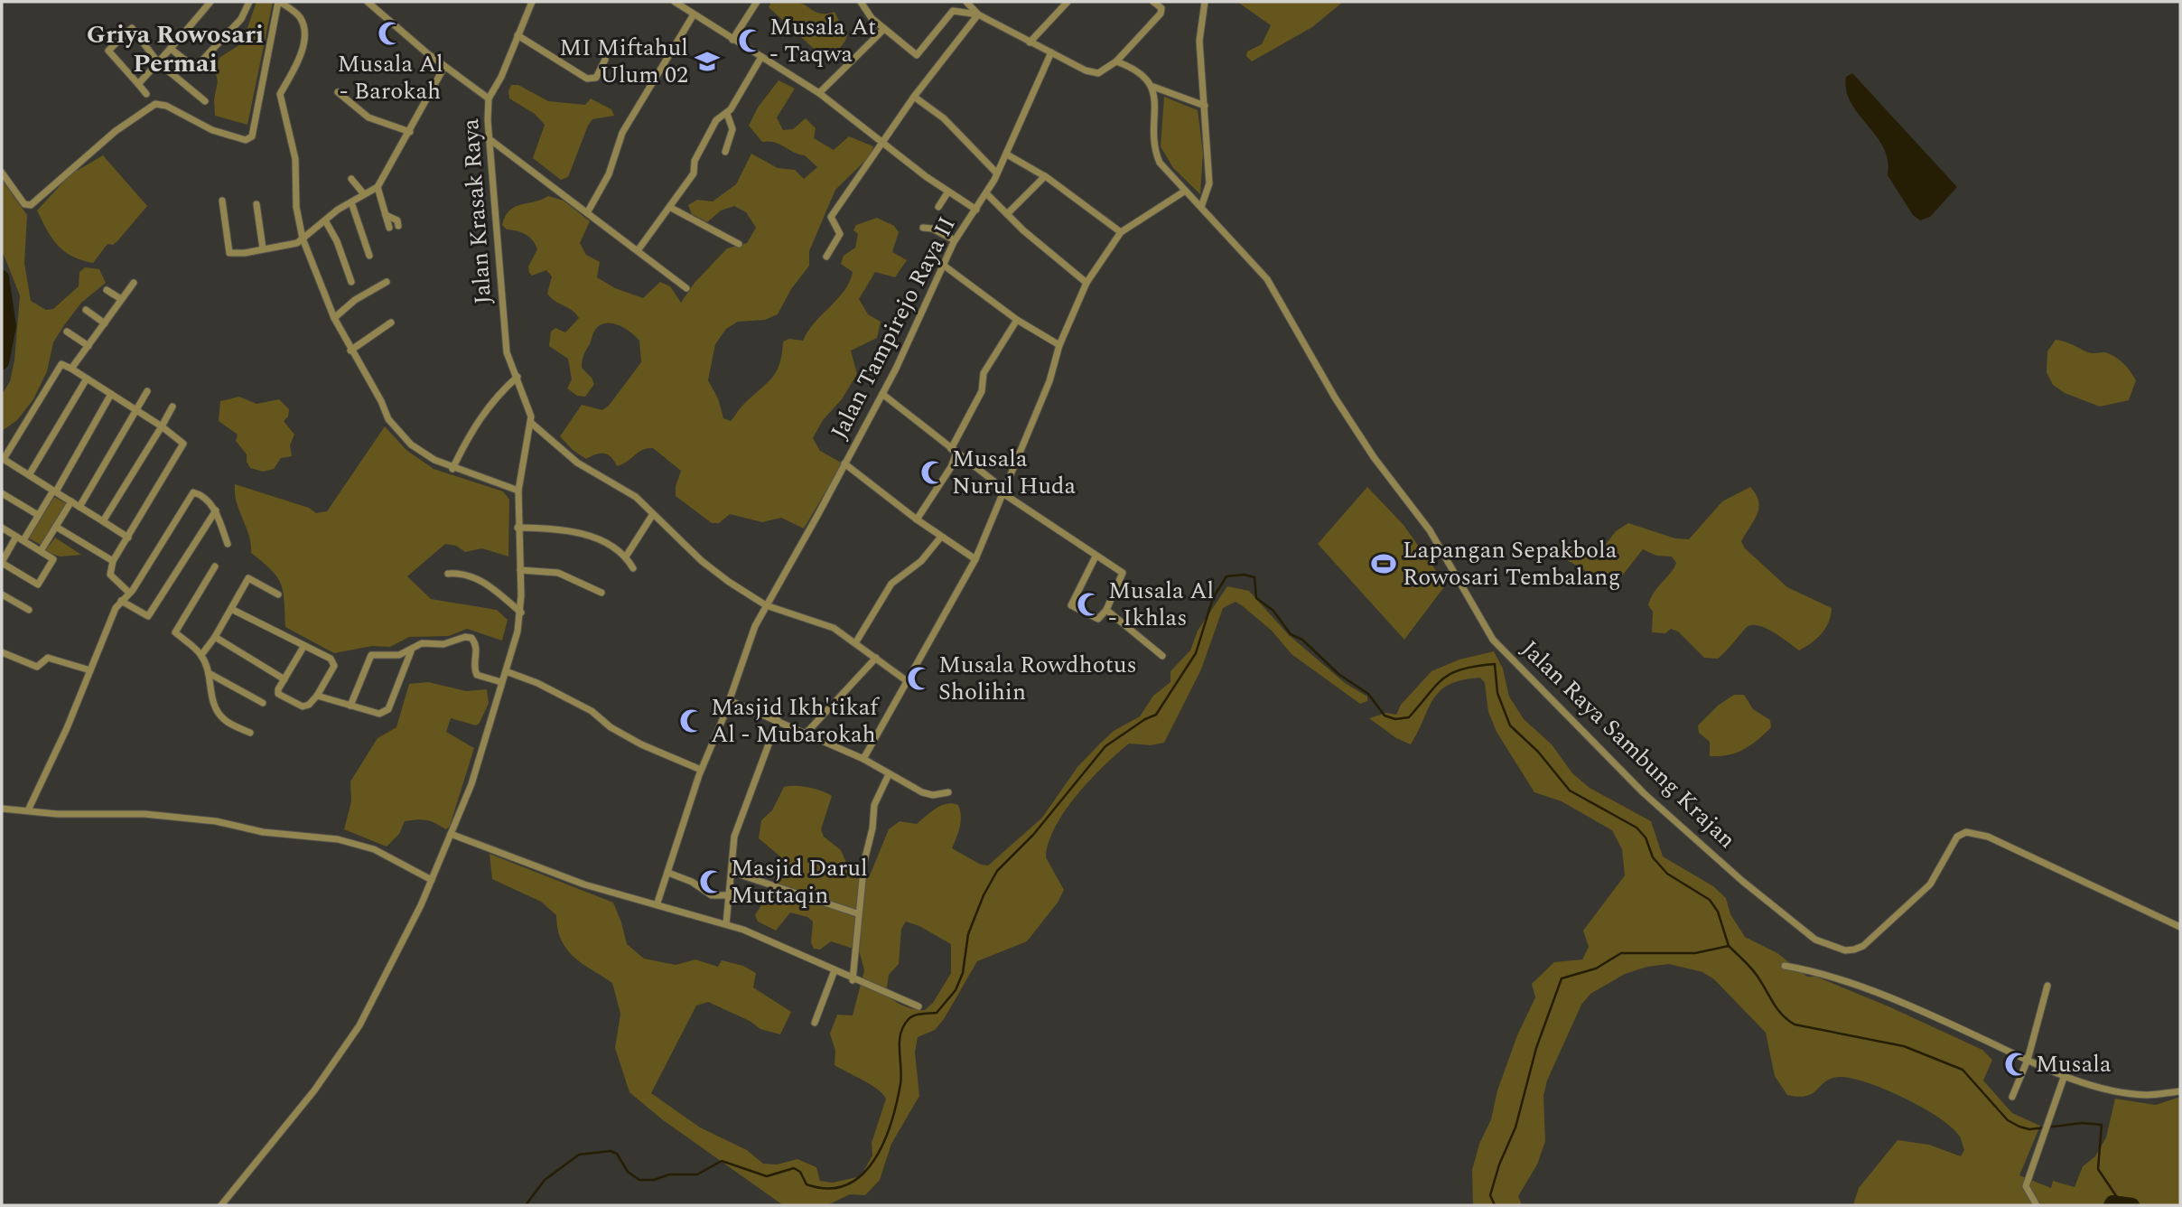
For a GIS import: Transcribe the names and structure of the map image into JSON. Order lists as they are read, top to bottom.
{
  "streets": {
    "street": ["Jalan Krasak Raya", "Jalan Tampirejo Raya II", "Jalan Raya Sambung Krajan"]
  },
  "districts": ["Griya Rowosari Permai"],
  "places": {
    "mosque": [
      "Musala Al - Barokah",
      "Musala At - Taqwa",
      "Musala Nurul Huda",
      "Musala Al - Ikhlas",
      "Musala Rowdhotus Sholihin",
      "Masjid Ikh'tikaf Al - Mubarokah",
      "Masjid Darul Muttaqin",
      "Musala"
    ],
    "school or university": ["MI Miftahul Ulum 02"],
    "sports": ["Lapangan Sepakbola Rowosari Tembalang"]
  }
}
